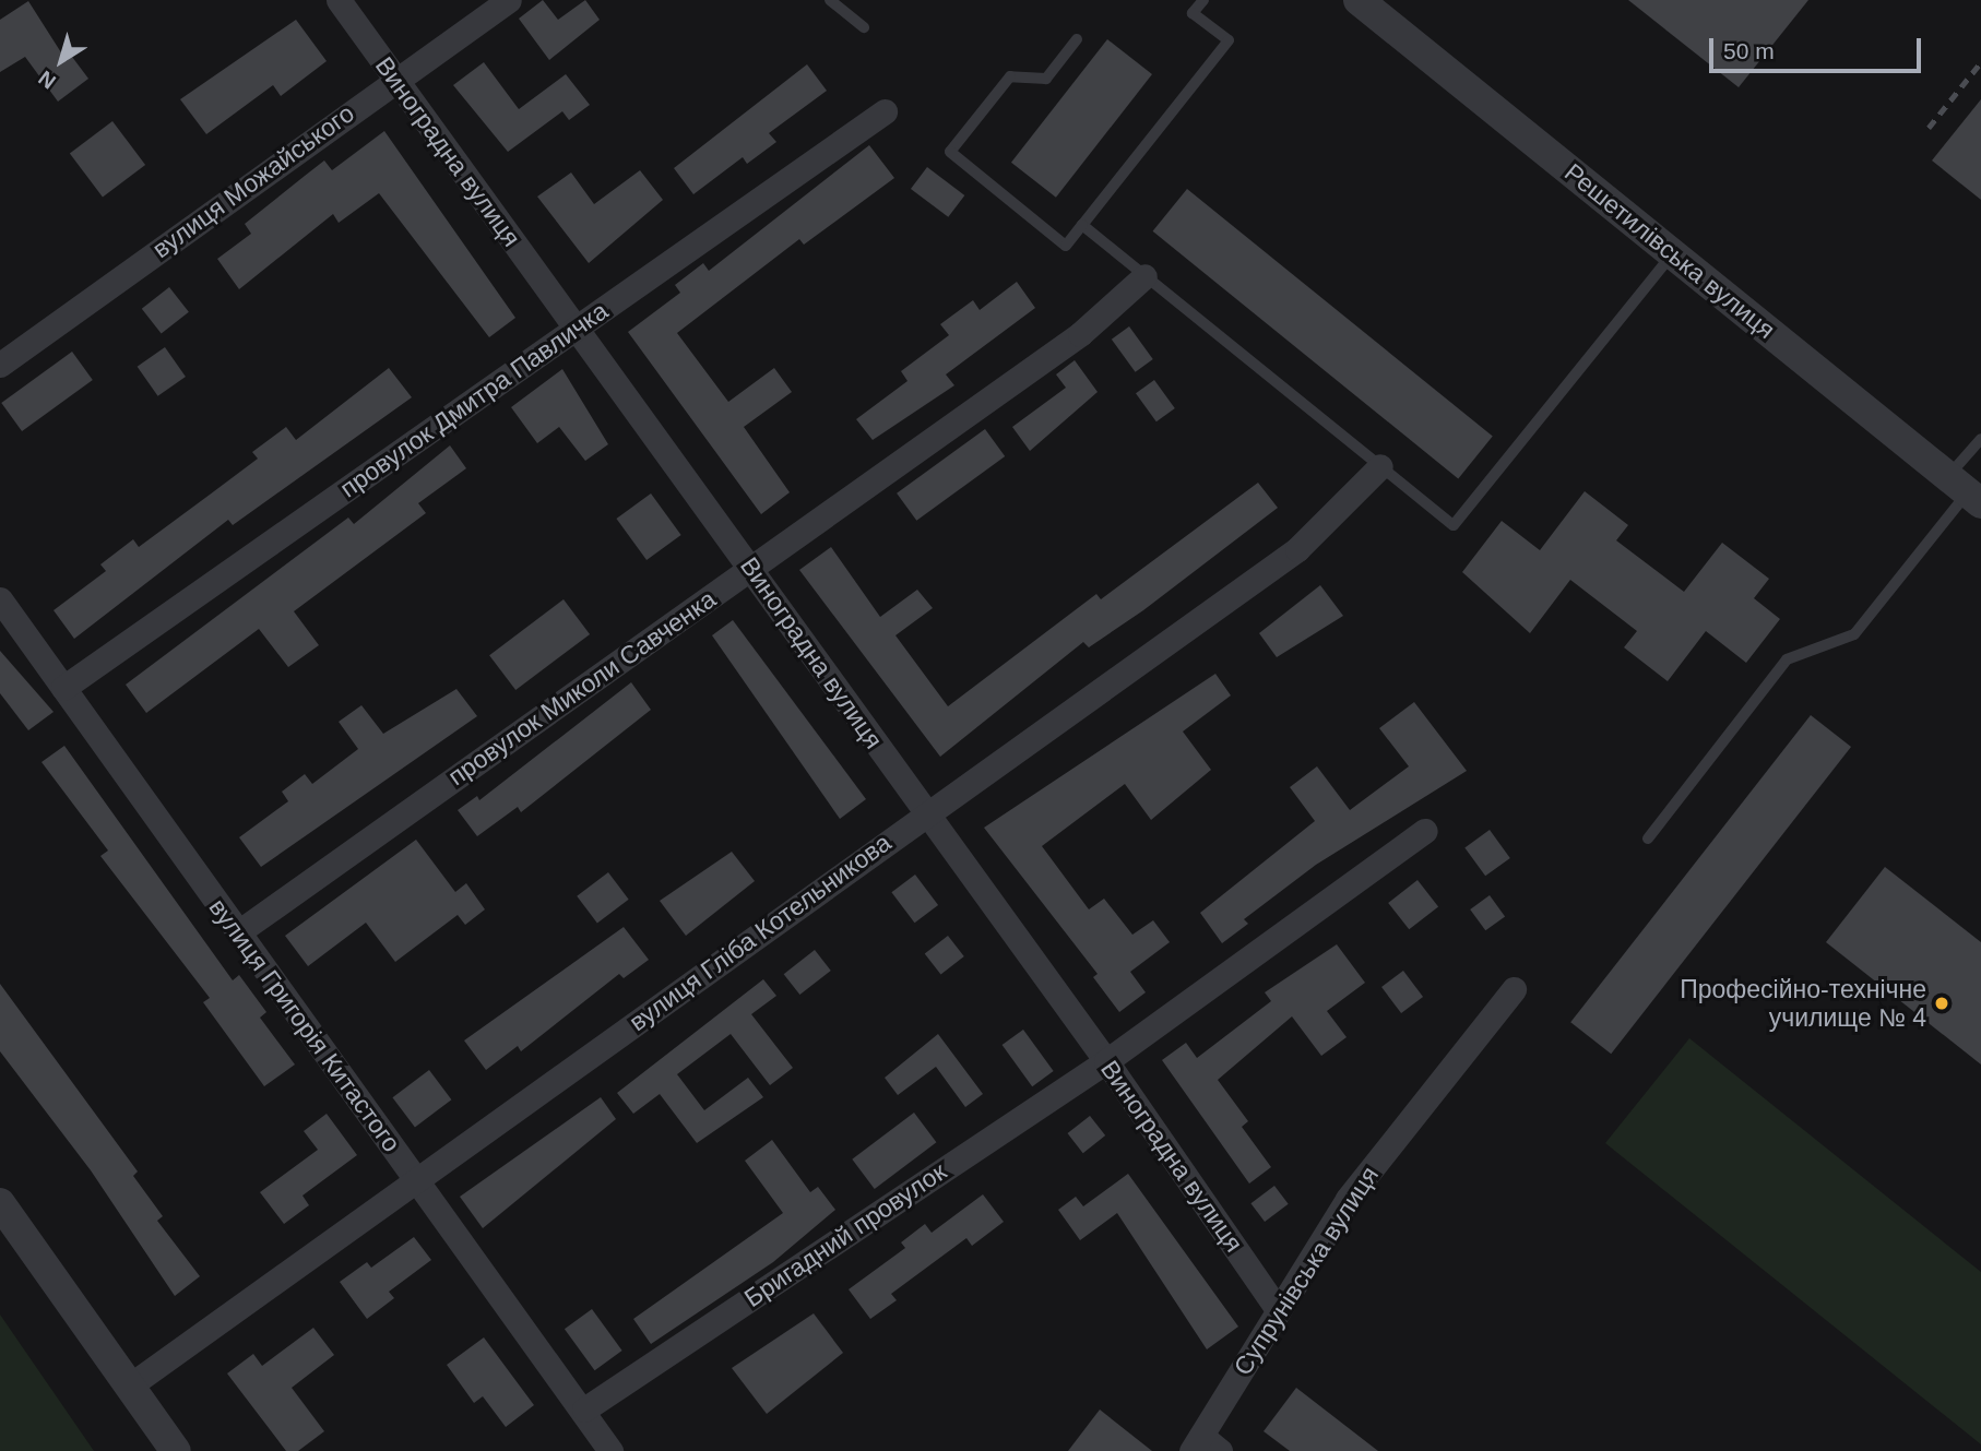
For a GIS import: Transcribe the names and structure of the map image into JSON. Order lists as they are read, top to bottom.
{
  "streets": {
    "street": [
      "Виноградна вулиця",
      "вулиця Можайського",
      "Решетилівська вулиця",
      "провулок Дмитра Павличка",
      "провулок Миколи Савченка",
      "вулиця Гліба Котельникова",
      "вулиця Григорія Китастого",
      "Бригадний провулок",
      "Супрунівська вулиця"
    ]
  },
  "crossings": [
    ["Виноградна вулиця", "вулиця Можайського"],
    ["Виноградна вулиця", "провулок Дмитра Павличка"],
    ["Виноградна вулиця", "провулок Миколи Савченка"],
    ["Виноградна вулиця", "вулиця Гліба Котельникова"],
    ["Виноградна вулиця", "Бригадний провулок"],
    ["Виноградна вулиця", "Супрунівська вулиця"],
    ["провулок Дмитра Павличка", "вулиця Григорія Китастого"],
    ["провулок Миколи Савченка", "вулиця Григорія Китастого"],
    ["вулиця Гліба Котельникова", "вулиця Григорія Китастого"],
    ["вулиця Григорія Китастого", "Бригадний провулок"]
  ],
  "places": ["Професійно-технічне училище № 4"],
  "scale_bar": "50 m",
  "north": "bottom left"
}
